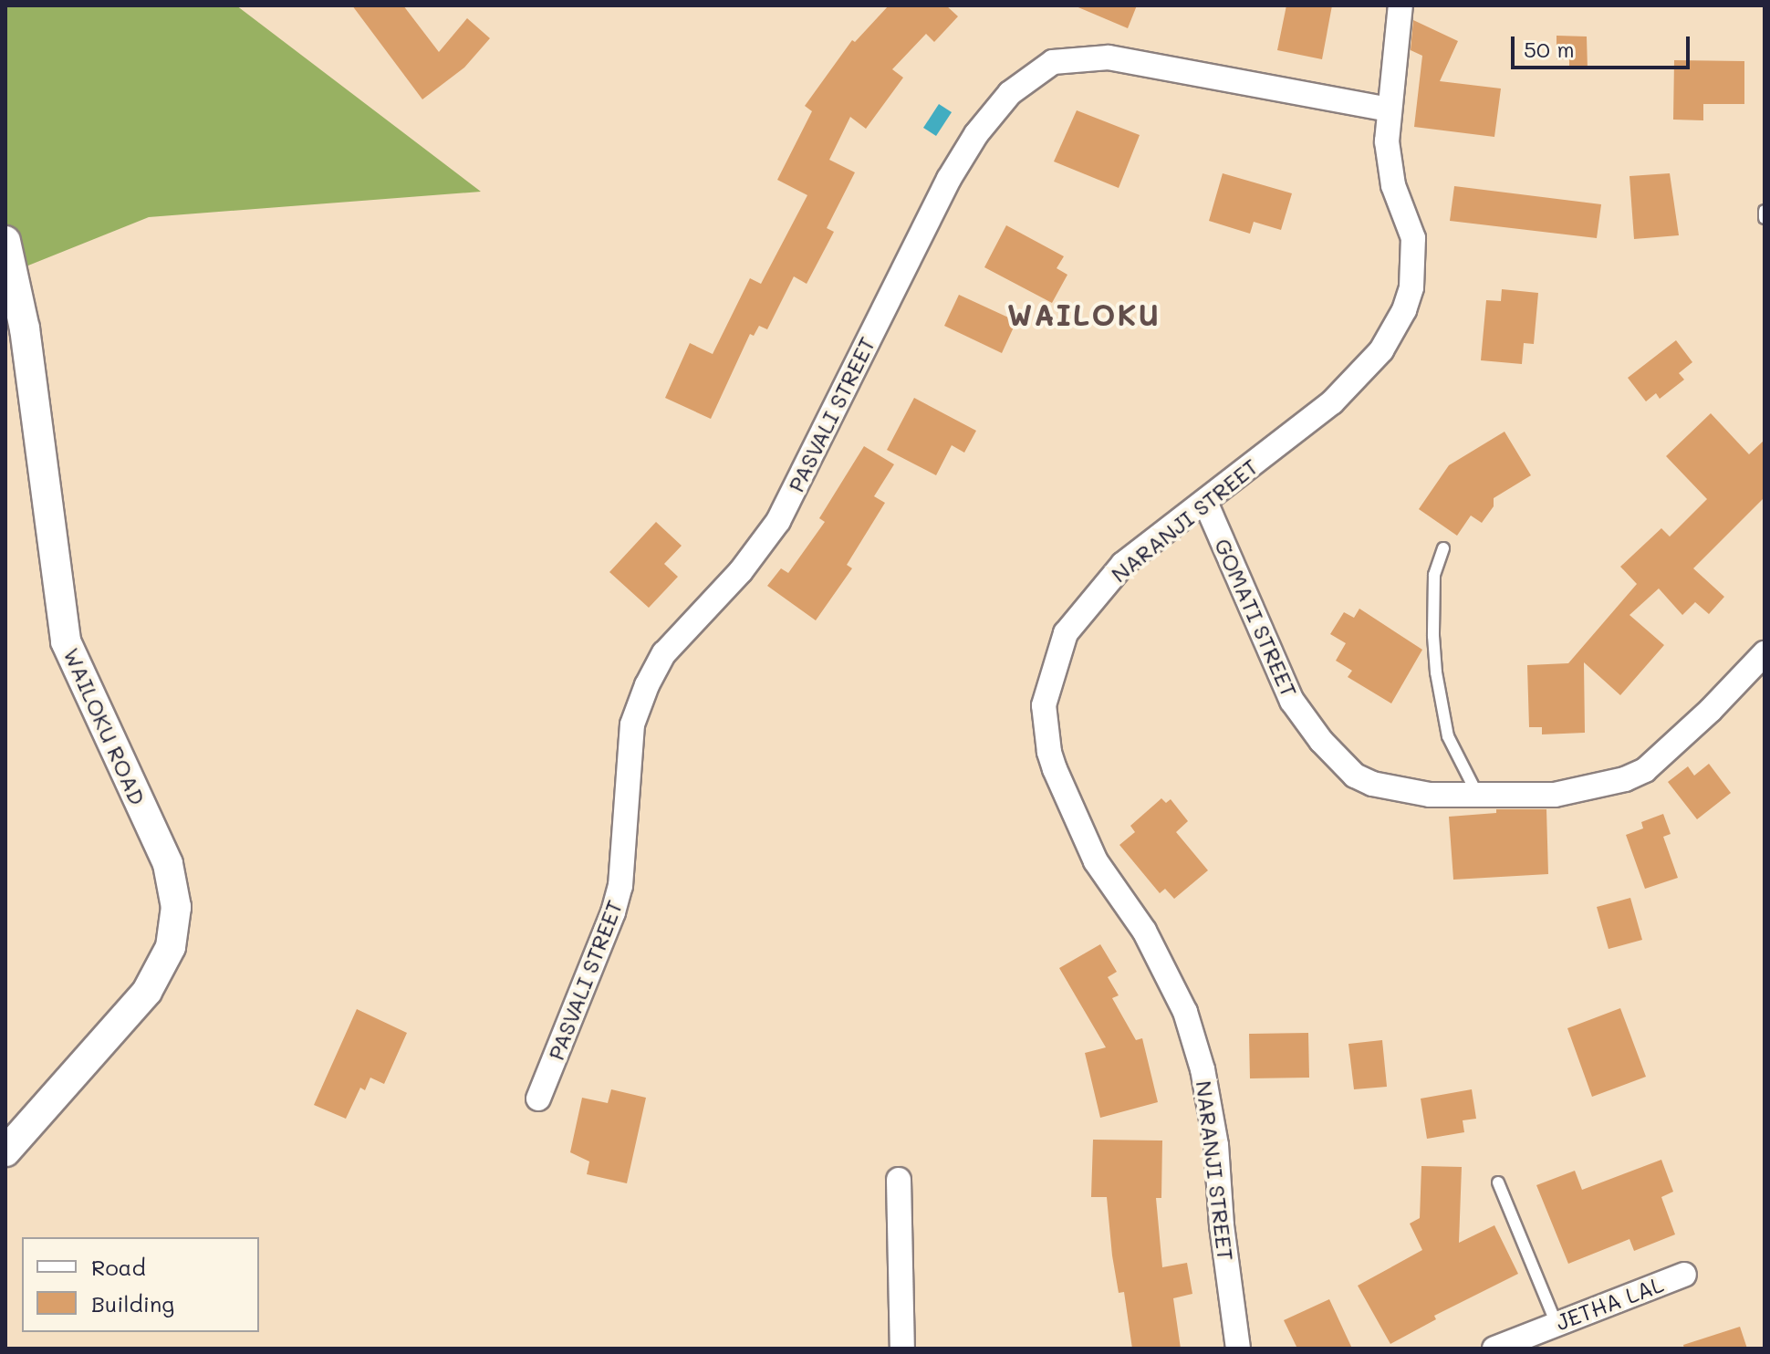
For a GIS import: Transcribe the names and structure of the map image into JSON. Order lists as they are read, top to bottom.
{
  "streets": {
    "street": [
      "PASVALI STREET",
      "NARANJI STREET",
      "GOMATI STREET",
      "WAILOKU ROAD",
      "JETHA LAL"
    ]
  },
  "crossings": [
    ["PASVALI STREET", "NARANJI STREET"],
    ["NARANJI STREET", "GOMATI STREET"]
  ],
  "districts": ["WAILOKU"],
  "legend": ["Road", "Building"],
  "scale_bar": "50 m"
}
